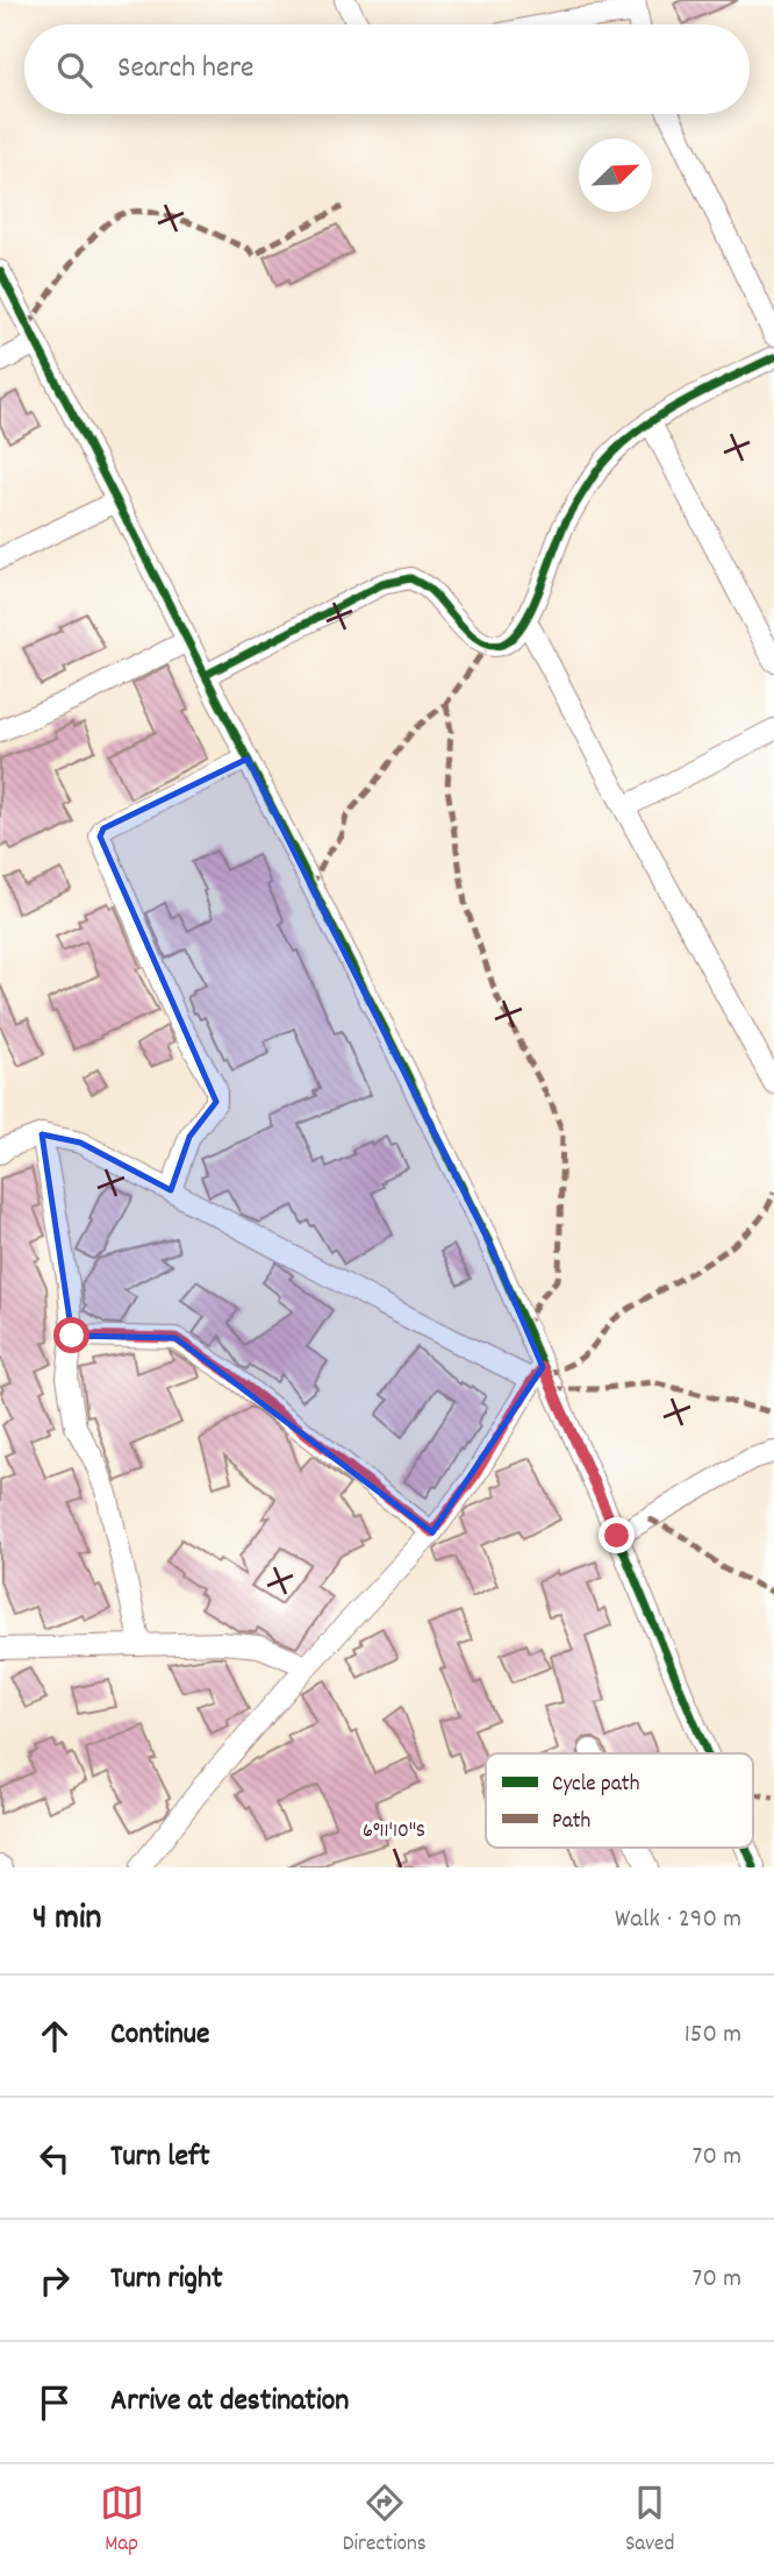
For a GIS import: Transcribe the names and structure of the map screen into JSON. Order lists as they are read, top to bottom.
{
  "legend": ["Cycle path", "Path"],
  "north": "top right",
  "page": {
    "search": "Search here",
    "heading": ["4 min", "Walk · 290 m"],
    "list": [
      ["Continue", "150 m"],
      ["Turn left", "70 m"],
      ["Turn right", "70 m"],
      "Arrive at destination"
    ],
    "nav": ["Map", "Directions", "Saved"]
  },
  "coordinates": ["6°11'10\"S"]
}
